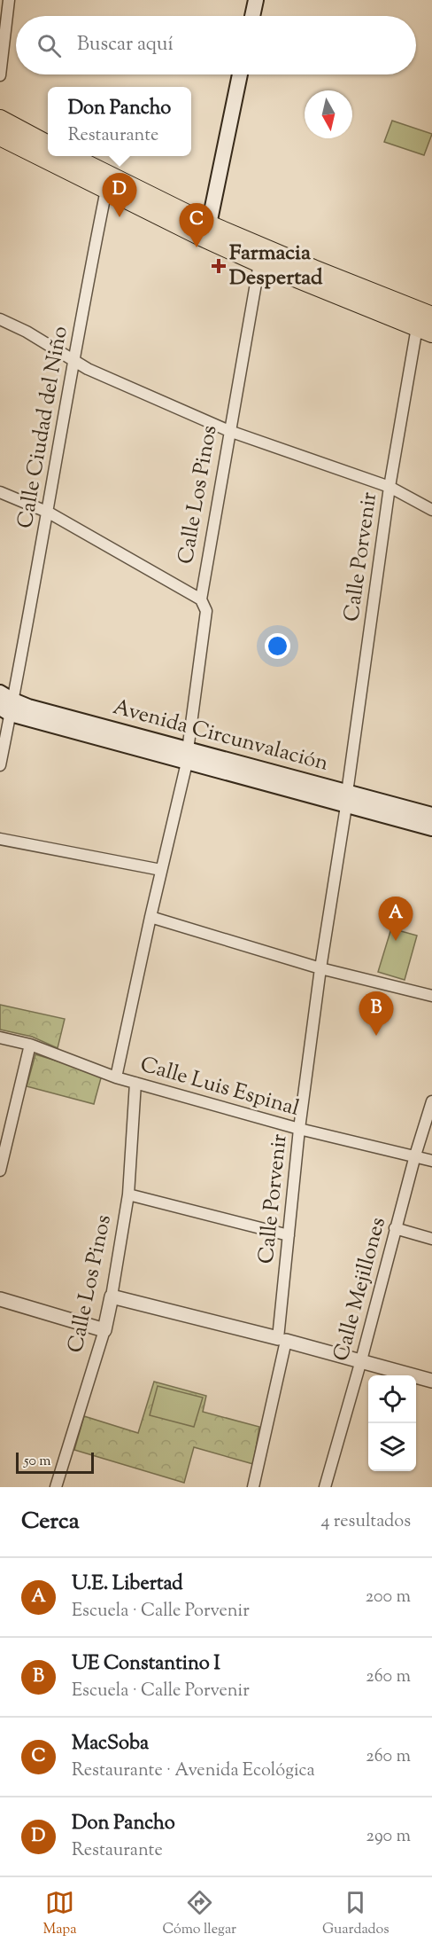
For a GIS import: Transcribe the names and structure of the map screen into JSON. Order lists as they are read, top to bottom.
{
  "streets": {
    "main road": ["Avenida Circunvalación"],
    "street": [
      "Calle Ciudad del Niño",
      "Calle Los Pinos",
      "Calle Porvenir",
      "Calle Luis Espinal",
      "Calle Mejillones"
    ]
  },
  "crossings": [
    ["Calle Ciudad del Niño", "Avenida Circunvalación"],
    ["Calle Los Pinos", "Avenida Circunvalación"],
    ["Calle Los Pinos", "Calle Luis Espinal"],
    ["Calle Porvenir", "Avenida Circunvalación"],
    ["Calle Porvenir", "Calle Luis Espinal"],
    ["Calle Luis Espinal", "Calle Mejillones"]
  ],
  "places": {
    "health": ["Farmacia Despertad"]
  },
  "scale_bar": "50 m",
  "north": "bottom",
  "page": {
    "search": "Buscar aquí",
    "popup": ["Don Pancho", "Restaurante"],
    "pins": [
      "D",
      "C",
      "A",
      "B"
    ],
    "scale": "50 m",
    "heading": ["Cerca", "4 resultados"],
    "list": [
      {
        "mark": "A",
        "name": "U.E. Libertad",
        "note": "Escuela · Calle Porvenir",
        "value": "200 m"
      },
      {
        "mark": "B",
        "name": "UE Constantino I",
        "note": "Escuela · Calle Porvenir",
        "value": "260 m"
      },
      {
        "mark": "C",
        "name": "MacSoba",
        "note": "Restaurante · Avenida Ecológica",
        "value": "260 m"
      },
      {
        "mark": "D",
        "name": "Don Pancho",
        "note": "Restaurante",
        "value": "290 m"
      }
    ],
    "nav": ["Mapa", "Cómo llegar", "Guardados"]
  }
}
